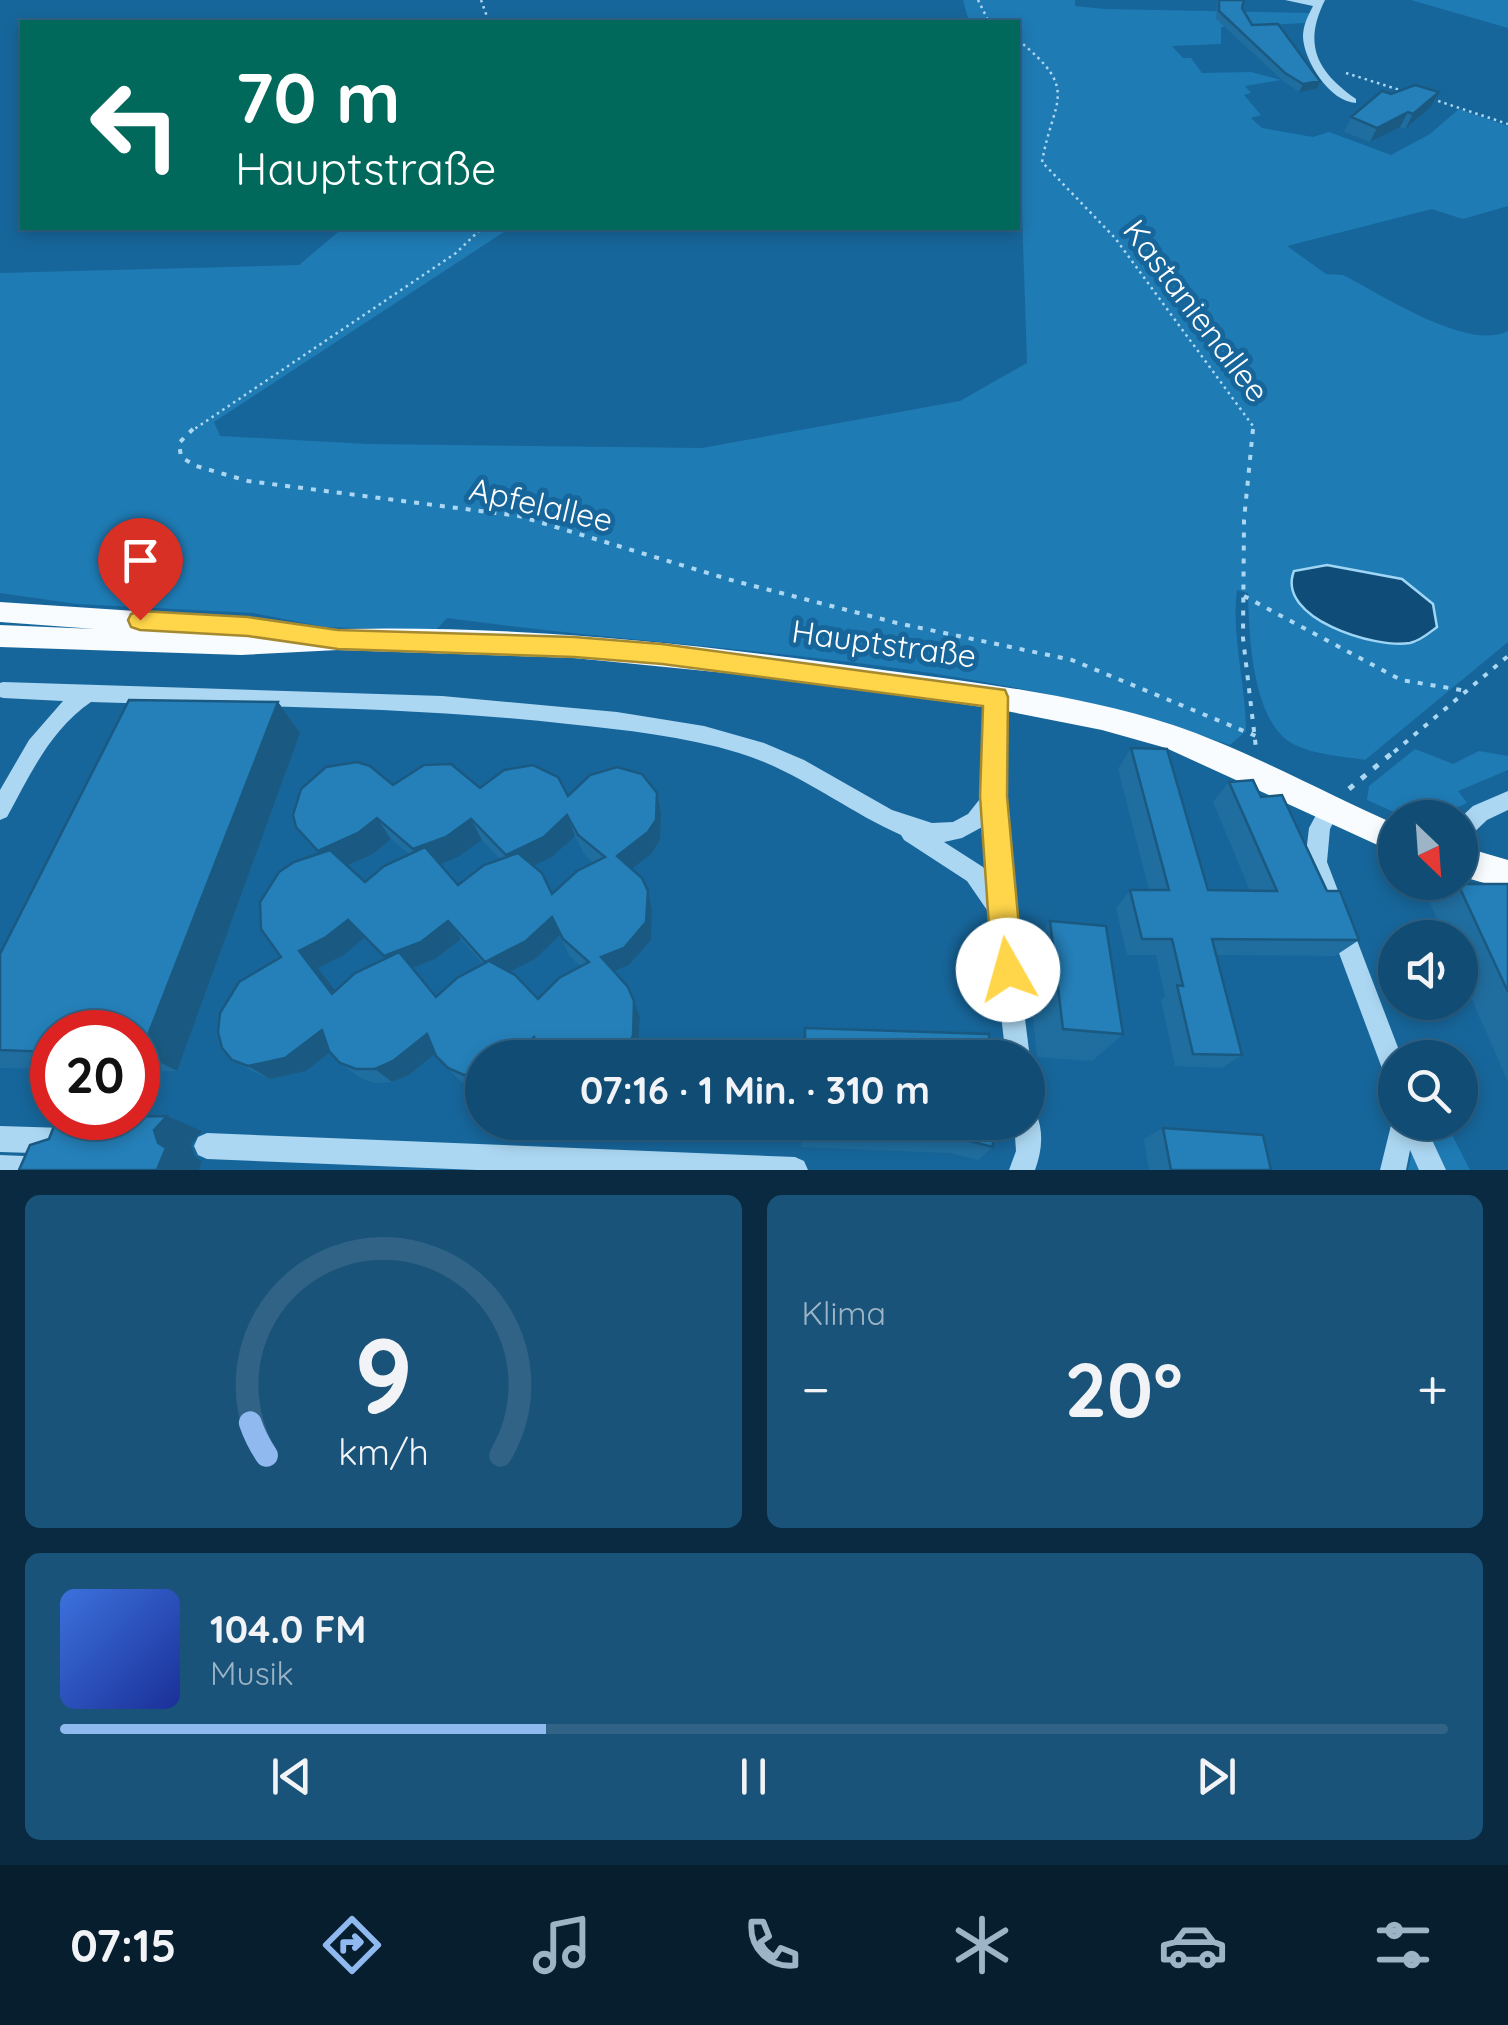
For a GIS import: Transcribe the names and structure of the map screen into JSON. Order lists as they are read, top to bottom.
{
  "streets": {
    "main road": ["Hauptstraße"],
    "path": ["Kastanienallee", "Apfelallee"]
  },
  "crossings": [
    ["Kastanienallee", "Apfelallee"],
    ["Kastanienallee", "Hauptstraße"]
  ],
  "north": "bottom right",
  "page": {
    "turn": ["70 m", "Hauptstraße"],
    "limit": "20",
    "trip": "07:16 · 1 Min. · 310 m",
    "tile": "Klima",
    "heat": ["−", "20°", "+"],
    "song": ["104.0 FM", "Musik"],
    "tabs": "07:15",
    "gauge": ["9", "km/h"]
  }
}
